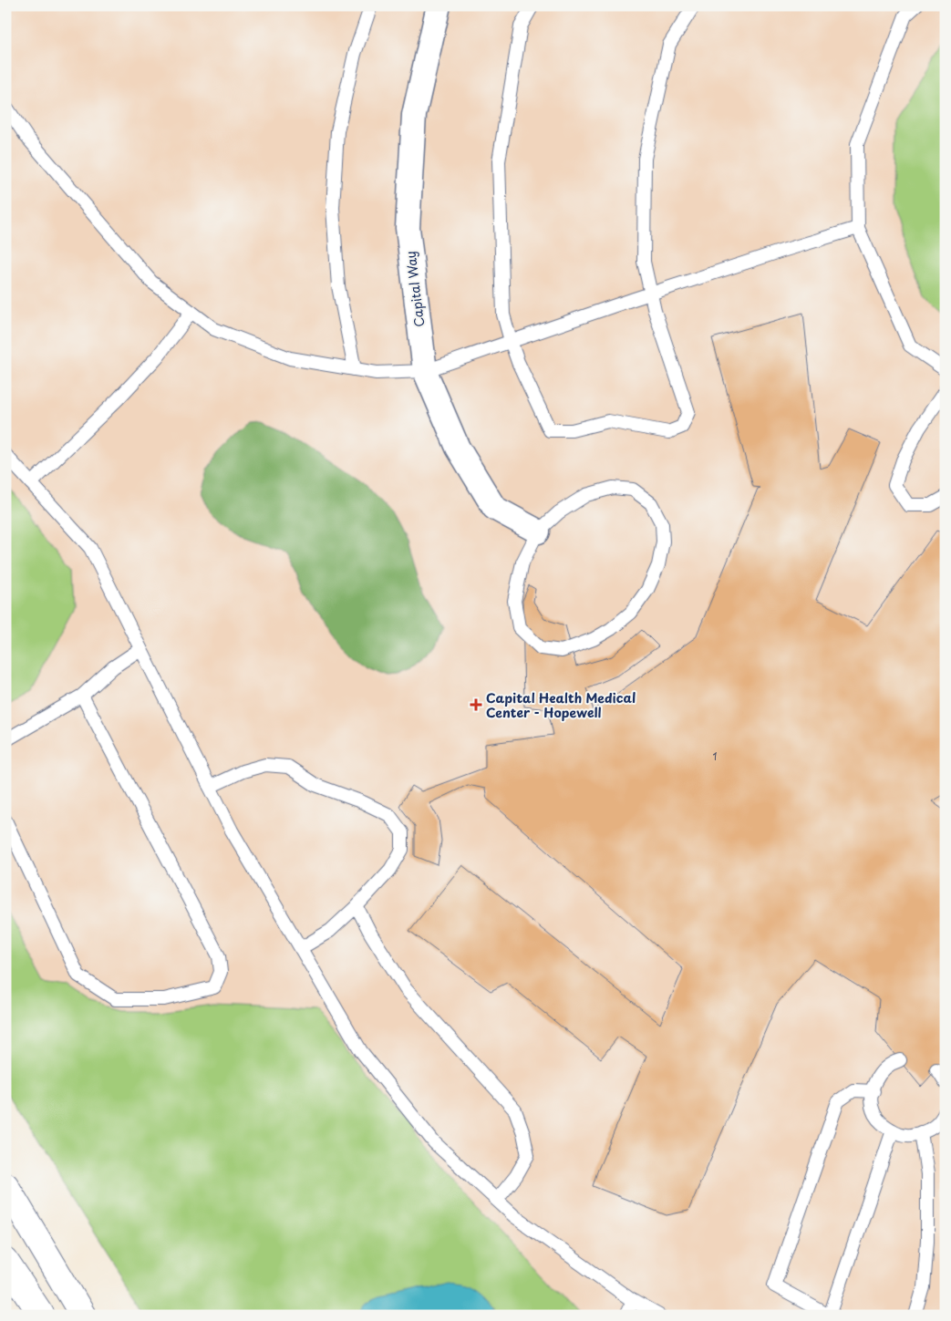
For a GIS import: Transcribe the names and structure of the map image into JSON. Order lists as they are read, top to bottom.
{
  "streets": {
    "street": ["Capital Way"]
  },
  "places": {
    "health": ["Capital Health Medical Center - Hopewell"]
  },
  "house_numbers": ["1"]
}
